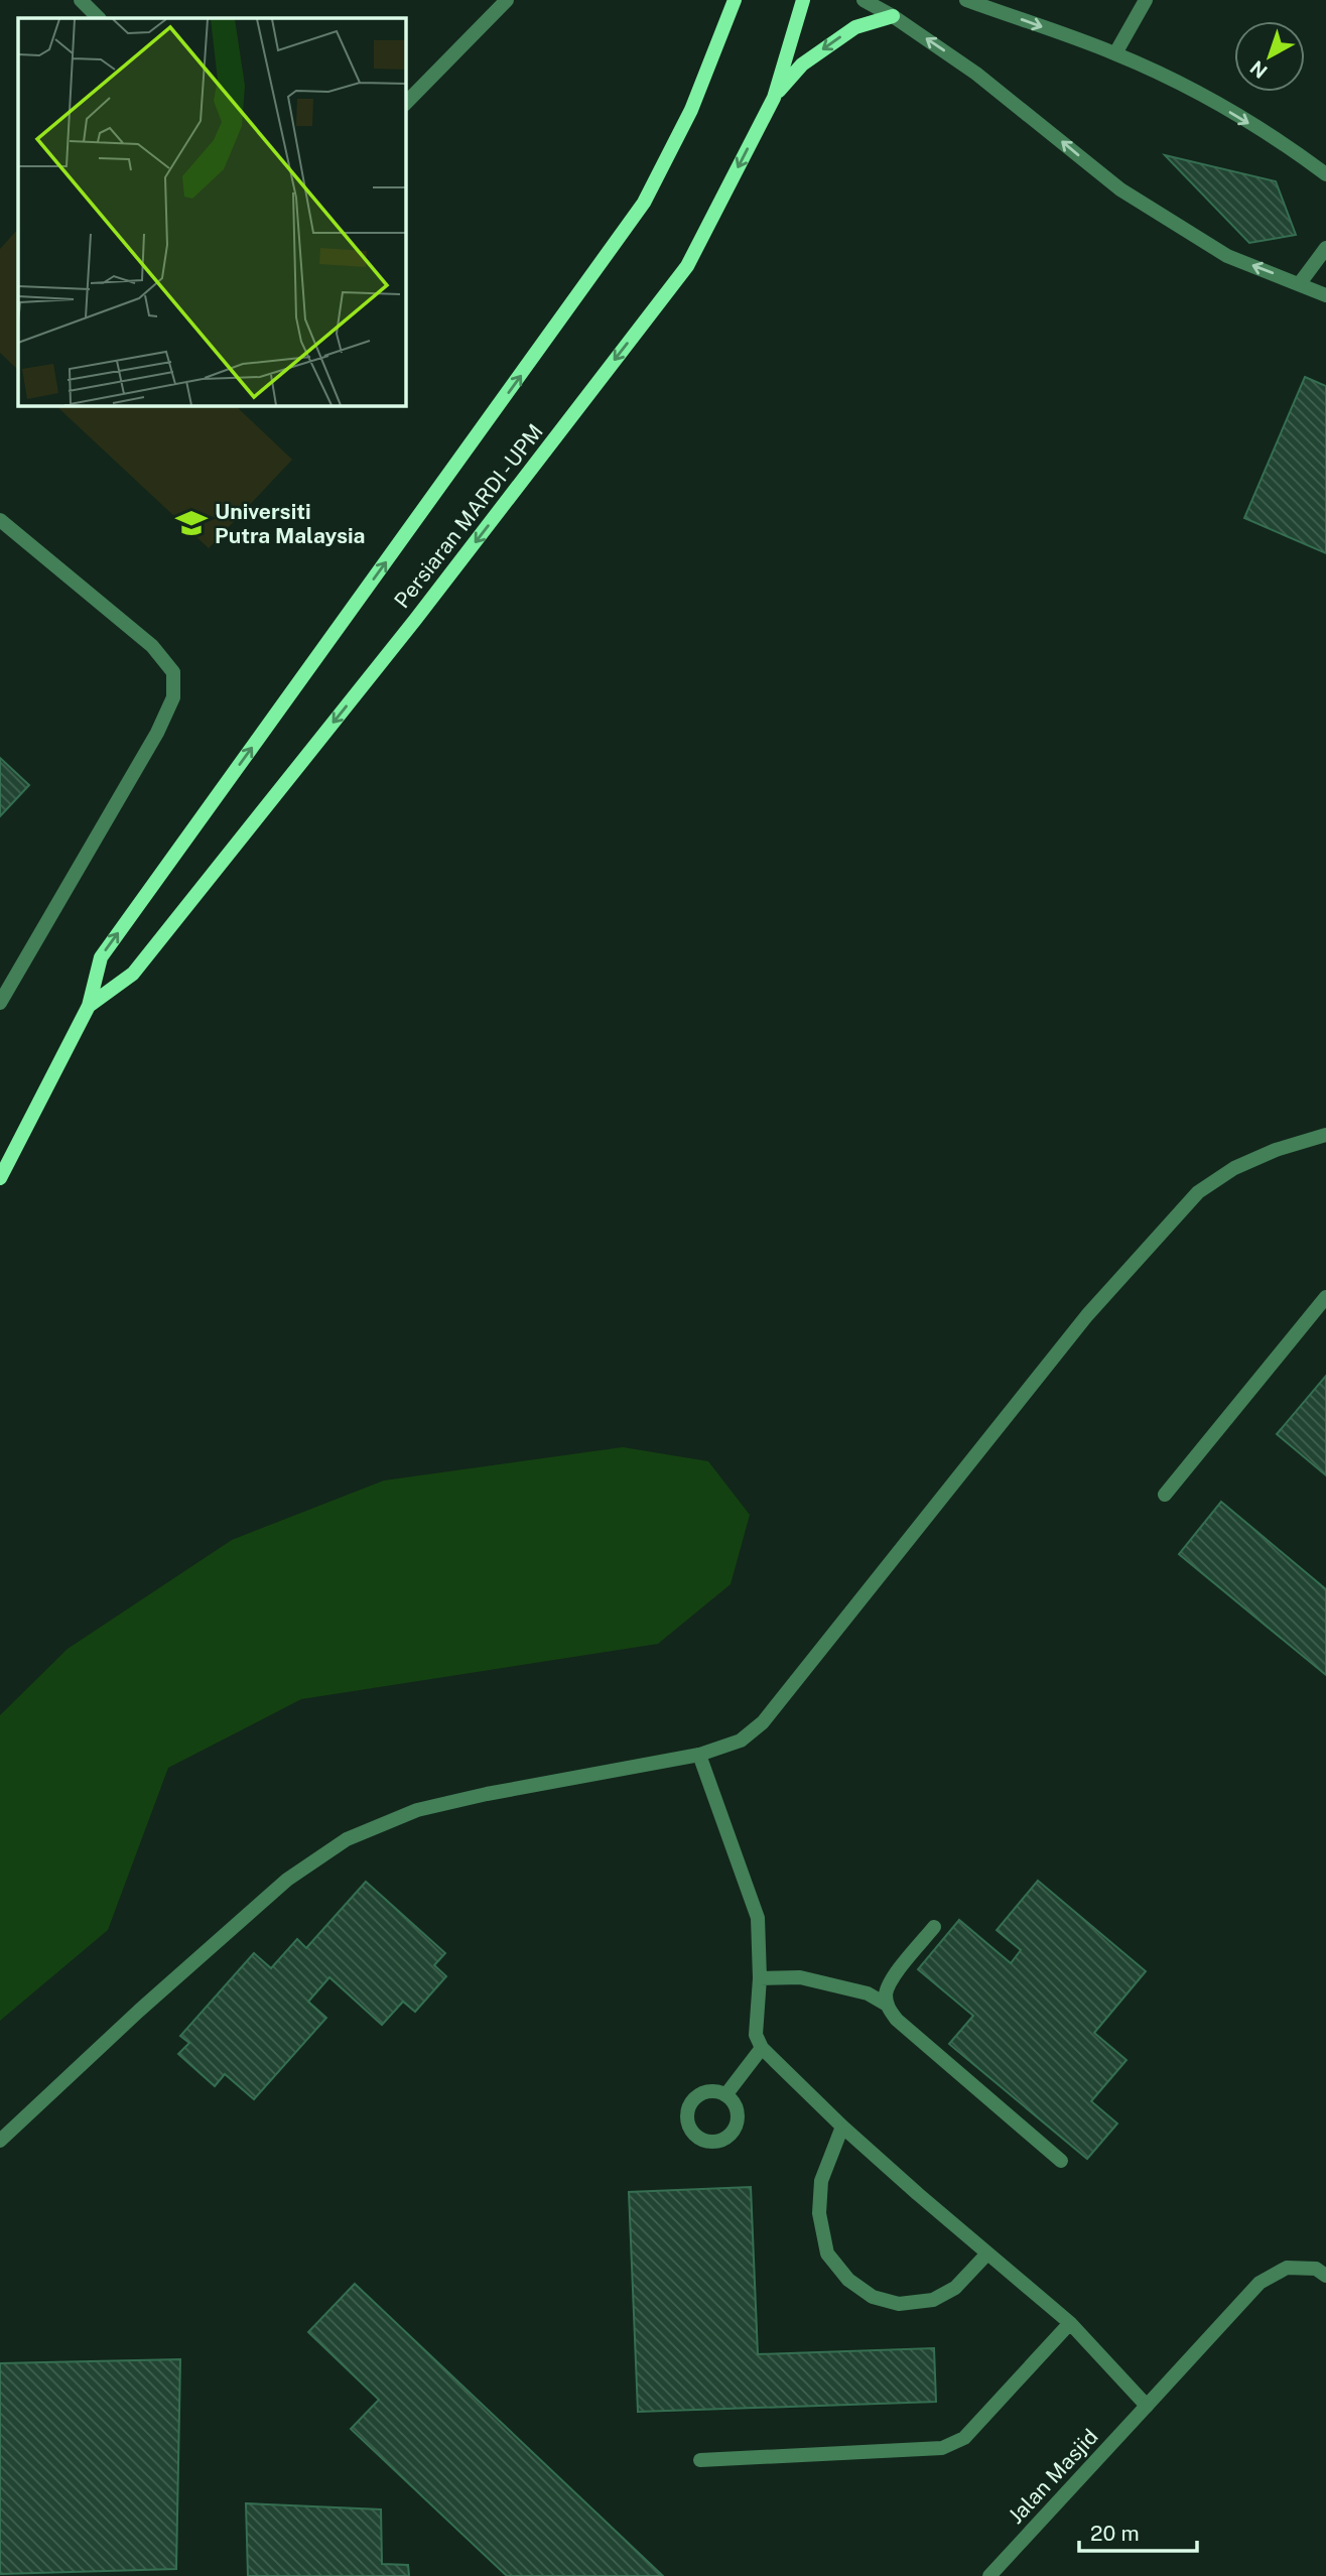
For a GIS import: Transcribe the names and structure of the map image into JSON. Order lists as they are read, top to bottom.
{
  "streets": {
    "street": ["Persiaran MARDI - UPM", "Jalan Masjid"]
  },
  "places": {
    "school or university": ["Universiti Putra Malaysia"]
  },
  "scale_bar": "20 m",
  "north": "bottom left"
}
